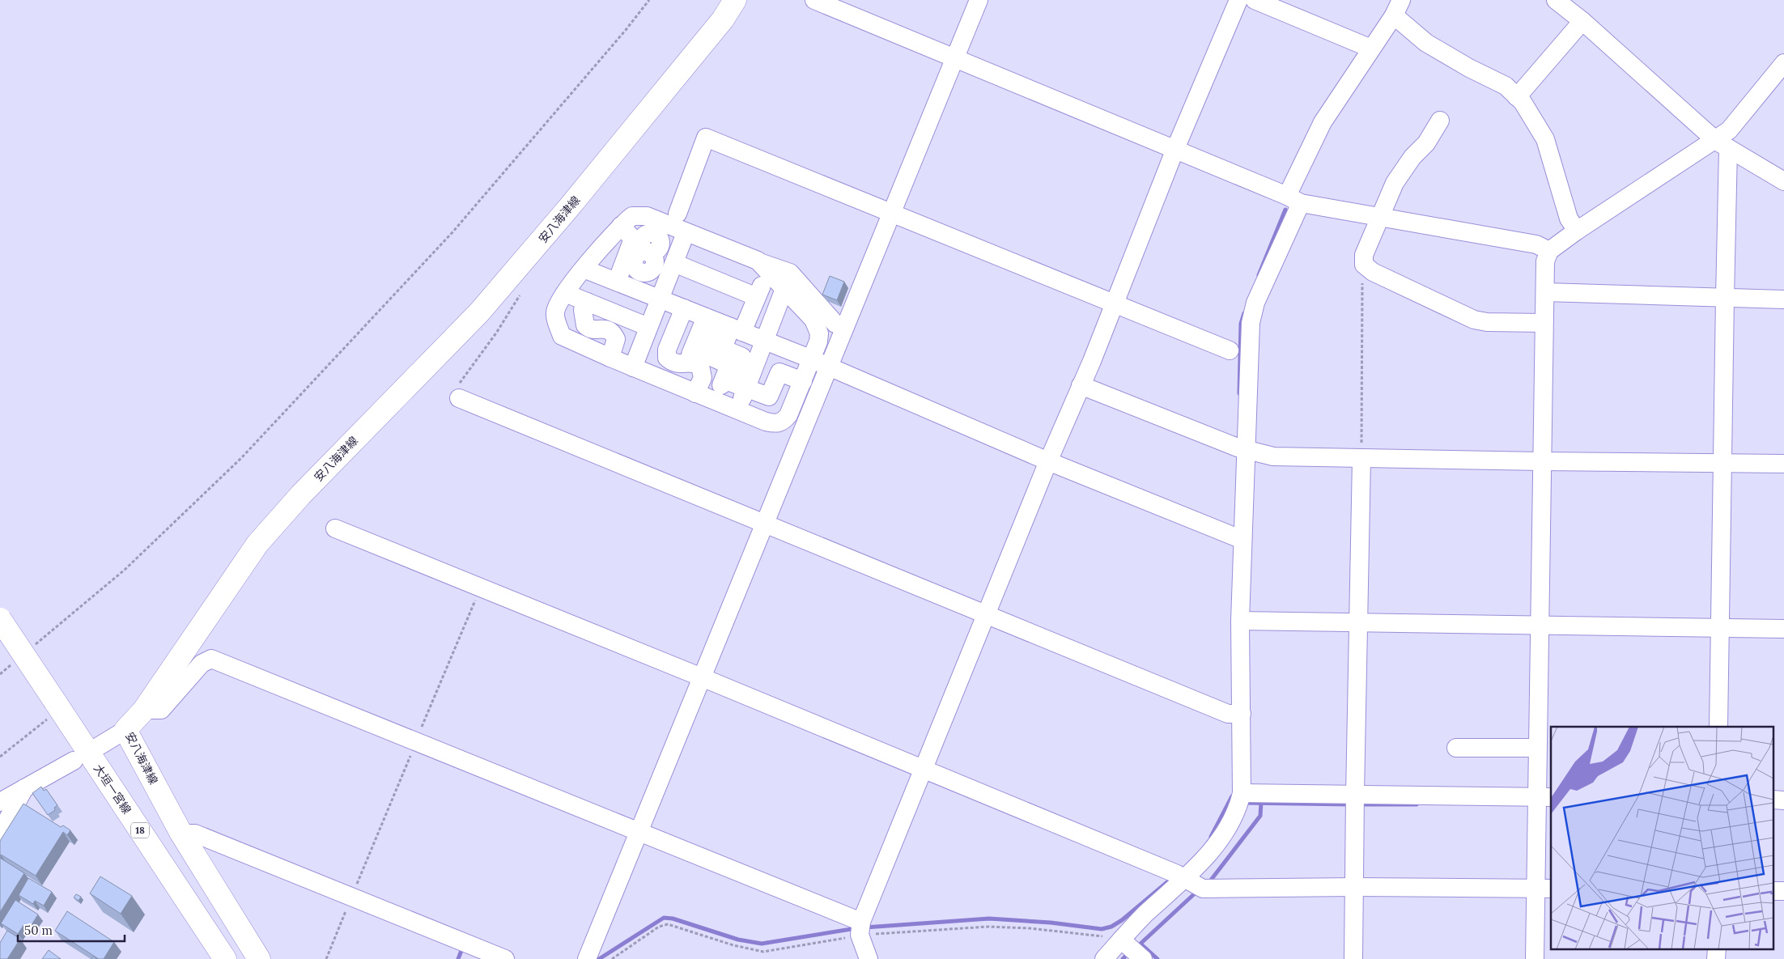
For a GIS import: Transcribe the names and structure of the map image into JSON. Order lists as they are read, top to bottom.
{
  "streets": {
    "main road": ["安八海津線", "大垣一宮線", "18"]
  },
  "scale_bar": "50 m"
}
